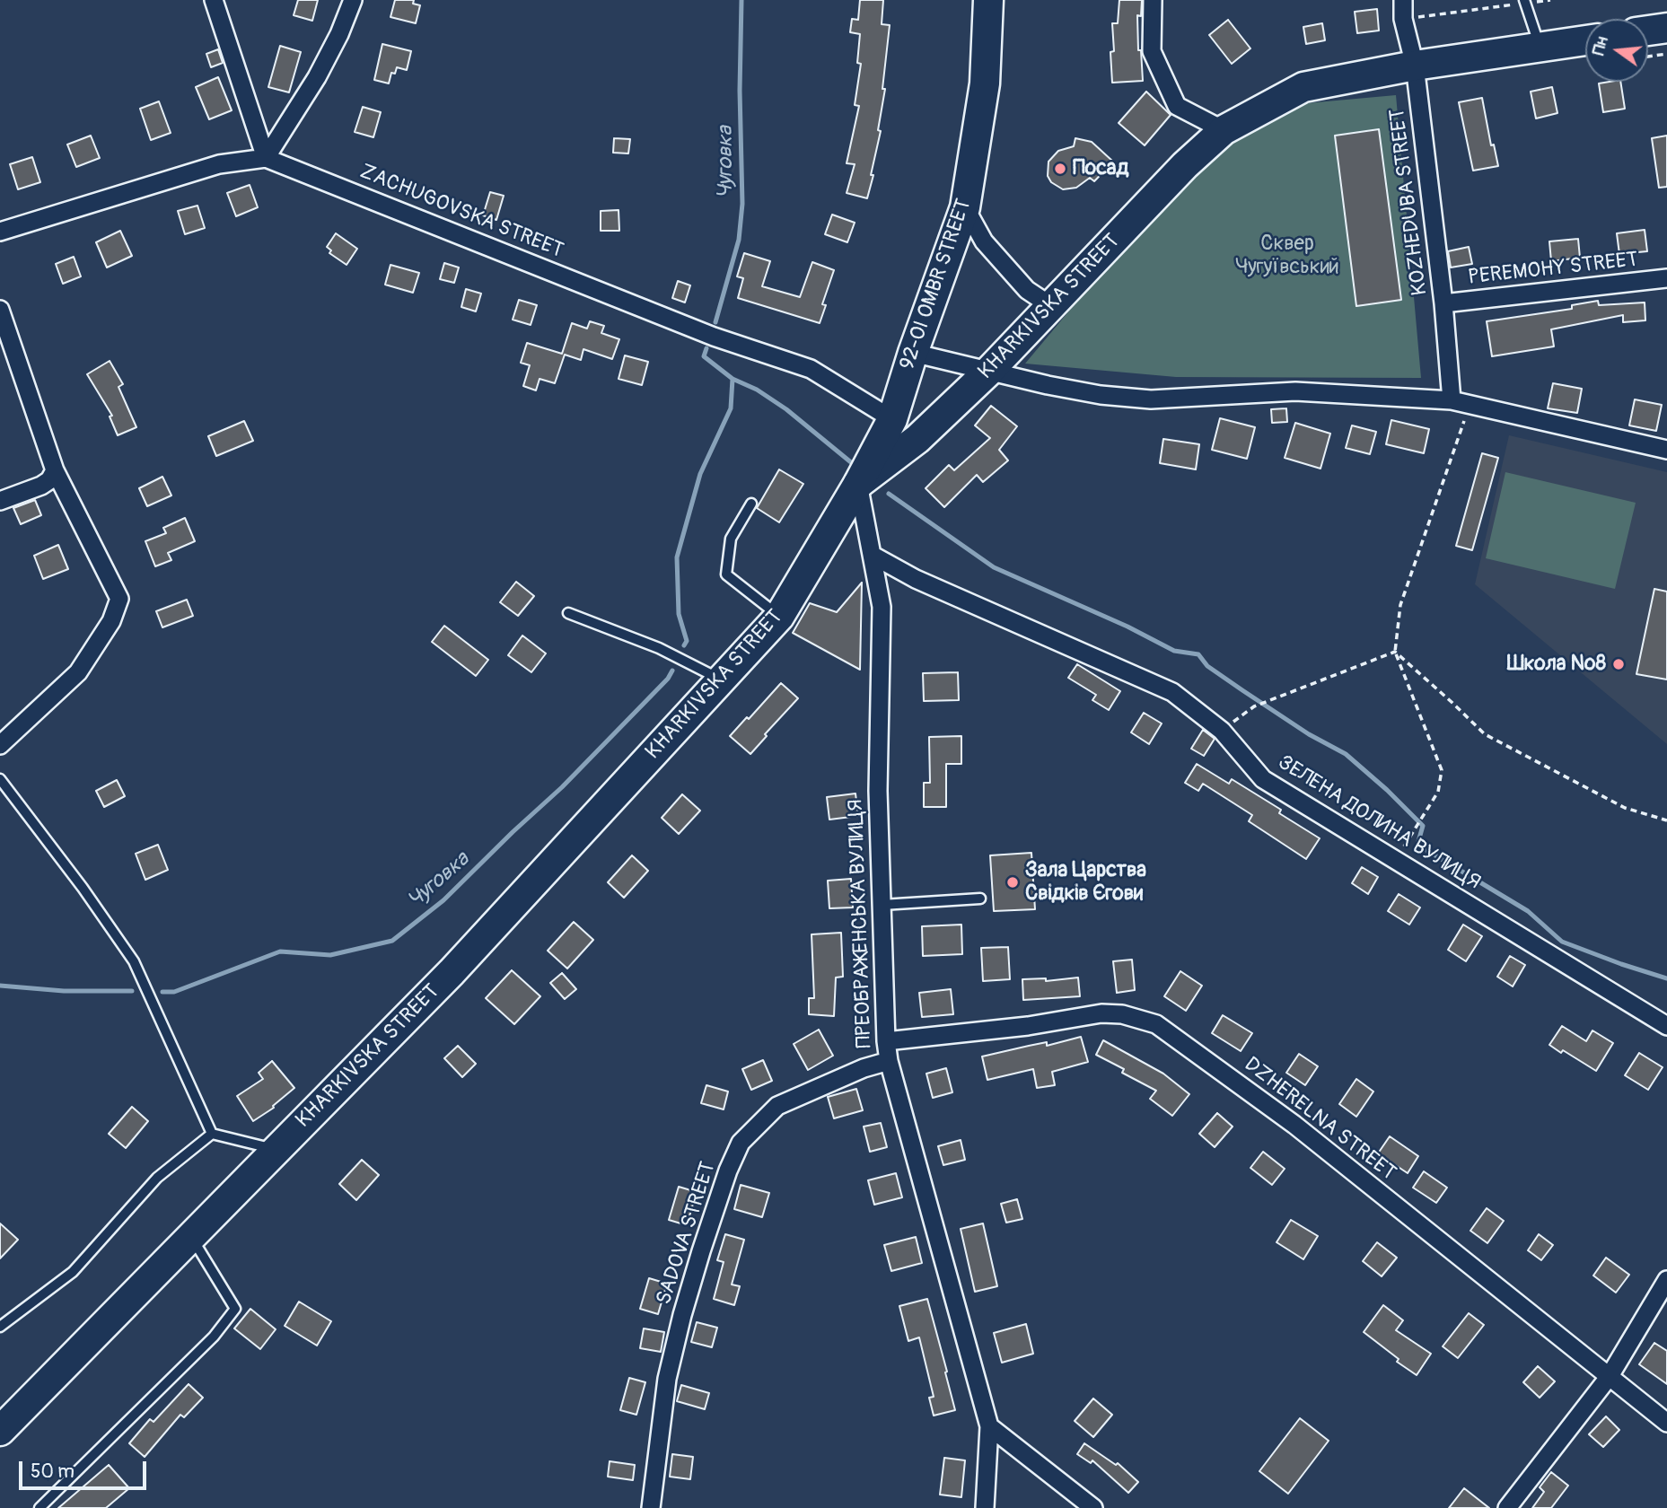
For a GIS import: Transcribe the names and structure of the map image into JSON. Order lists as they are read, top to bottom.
{
  "streets": {
    "main road": ["92-OI OMBR STREET", "KHARKIVSKA STREET"],
    "street": [
      "KOZHEDUBA STREET",
      "ZACHUGOVSKA STREET",
      "PEREMOHY STREET",
      "ЗЕЛЕНА ДОЛИНА ВУЛИЦЯ",
      "ПРЕОБРАЖЕНСЬКА ВУЛИЦЯ",
      "DZHERELNA STREET",
      "SADOVA STREET"
    ]
  },
  "crossings": [
    ["KOZHEDUBA STREET", "PEREMOHY STREET"],
    ["KOZHEDUBA STREET", "KHARKIVSKA STREET"],
    ["ZACHUGOVSKA STREET", "92-OI OMBR STREET"],
    ["92-OI OMBR STREET", "KHARKIVSKA STREET"],
    ["92-OI OMBR STREET", "ПРЕОБРАЖЕНСЬКА ВУЛИЦЯ"],
    ["KHARKIVSKA STREET", "ПРЕОБРАЖЕНСЬКА ВУЛИЦЯ"],
    ["ЗЕЛЕНА ДОЛИНА ВУЛИЦЯ", "ПРЕОБРАЖЕНСЬКА ВУЛИЦЯ"],
    ["ПРЕОБРАЖЕНСЬКА ВУЛИЦЯ", "DZHERELNA STREET"],
    ["ПРЕОБРАЖЕНСЬКА ВУЛИЦЯ", "SADOVA STREET"]
  ],
  "water": ["Чуговка"],
  "parks": ["Сквер Чугуївський"],
  "places": ["Посад", "Школа №8", "Зала Царства Свідків Єгови"],
  "scale_bar": "50 m",
  "north": "left"
}
